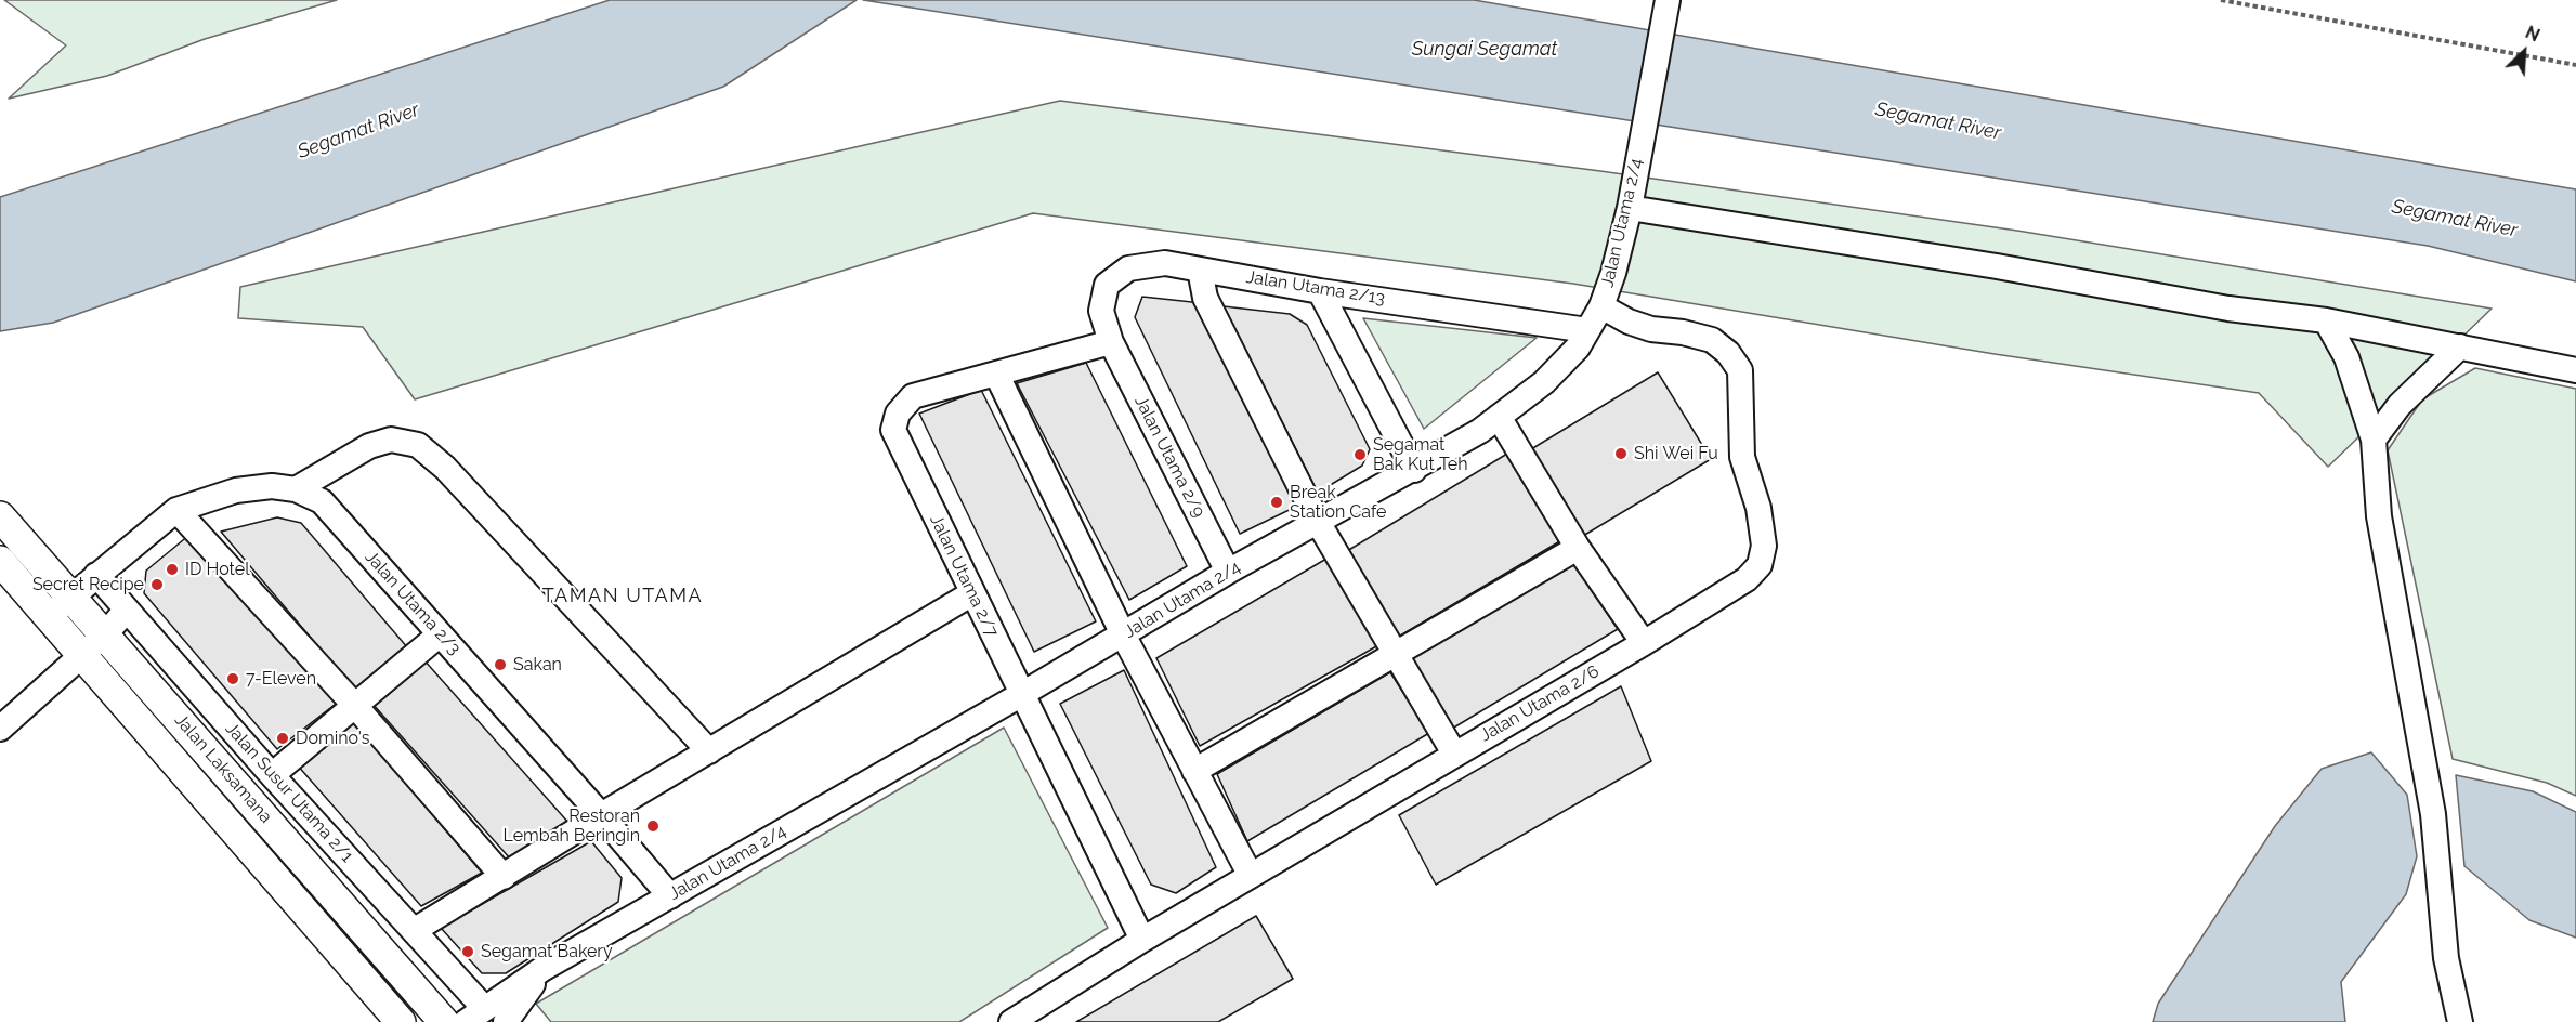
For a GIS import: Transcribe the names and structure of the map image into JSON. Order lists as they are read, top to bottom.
{
  "streets": {
    "main road": ["Jalan Laksamana"],
    "street": [
      "Jalan Utama 2/4",
      "Jalan Utama 2/13",
      "Jalan Utama 2/9",
      "Jalan Utama 2/7",
      "Jalan Utama 2/3",
      "Jalan Utama 2/6",
      "Jalan Susur Utama 2/1"
    ]
  },
  "crossings": [
    ["Jalan Utama 2/4", "Jalan Utama 2/13"],
    ["Jalan Utama 2/4", "Jalan Utama 2/9"],
    ["Jalan Utama 2/4", "Jalan Utama 2/7"],
    ["Jalan Utama 2/4", "Jalan Utama 2/3"],
    ["Jalan Utama 2/4", "Jalan Utama 2/6"],
    ["Jalan Utama 2/4", "Jalan Susur Utama 2/1"],
    ["Jalan Utama 2/13", "Jalan Utama 2/9"],
    ["Jalan Utama 2/13", "Jalan Utama 2/7"],
    ["Jalan Utama 2/9", "Jalan Utama 2/7"],
    ["Jalan Utama 2/7", "Jalan Utama 2/6"],
    ["Jalan Utama 2/3", "Jalan Laksamana"],
    ["Jalan Utama 2/3", "Jalan Susur Utama 2/1"]
  ],
  "districts": ["TAMAN UTAMA"],
  "water": ["Sungai Segamat", "Segamat River"],
  "places": [
    "Shi Wei Fu",
    "Segamat Bak Kut Teh",
    "Break Station Cafe",
    "ID Hotel",
    "Secret Recipe",
    "Sakan",
    "7-Eleven",
    "Domino's",
    "Restoran Lembah Beringin",
    "Segamat Bakery"
  ],
  "north": "top right"
}
